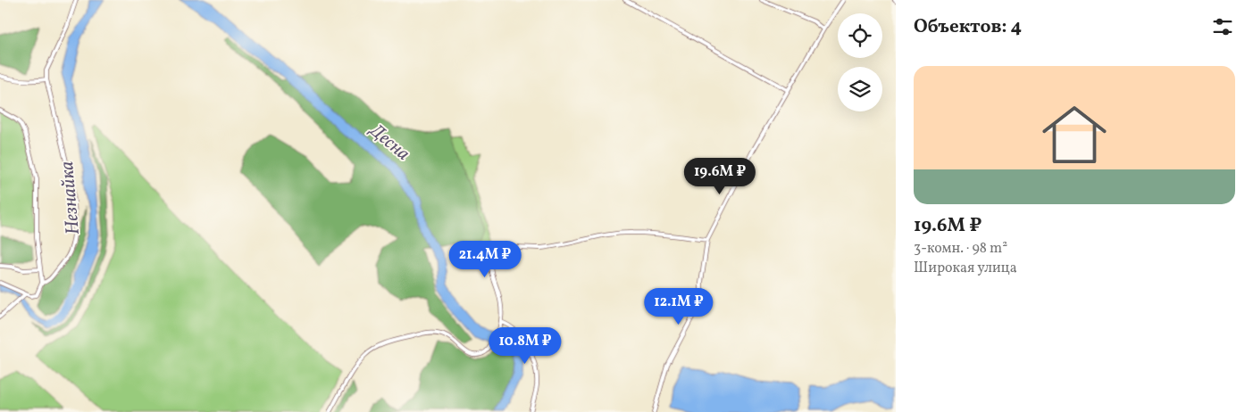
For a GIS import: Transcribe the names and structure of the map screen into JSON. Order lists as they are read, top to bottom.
{
  "water": ["Десна", "Незнайка"],
  "page": {
    "heading": "Объектов: 4",
    "list": [
      {
        "name": "19.6M ₽",
        "note": "3-комн. · 98 m² · Широкая улица"
      }
    ],
    "price": [
      "19.6M ₽",
      "21.4M ₽",
      "12.1M ₽",
      "10.8M ₽"
    ]
  }
}
